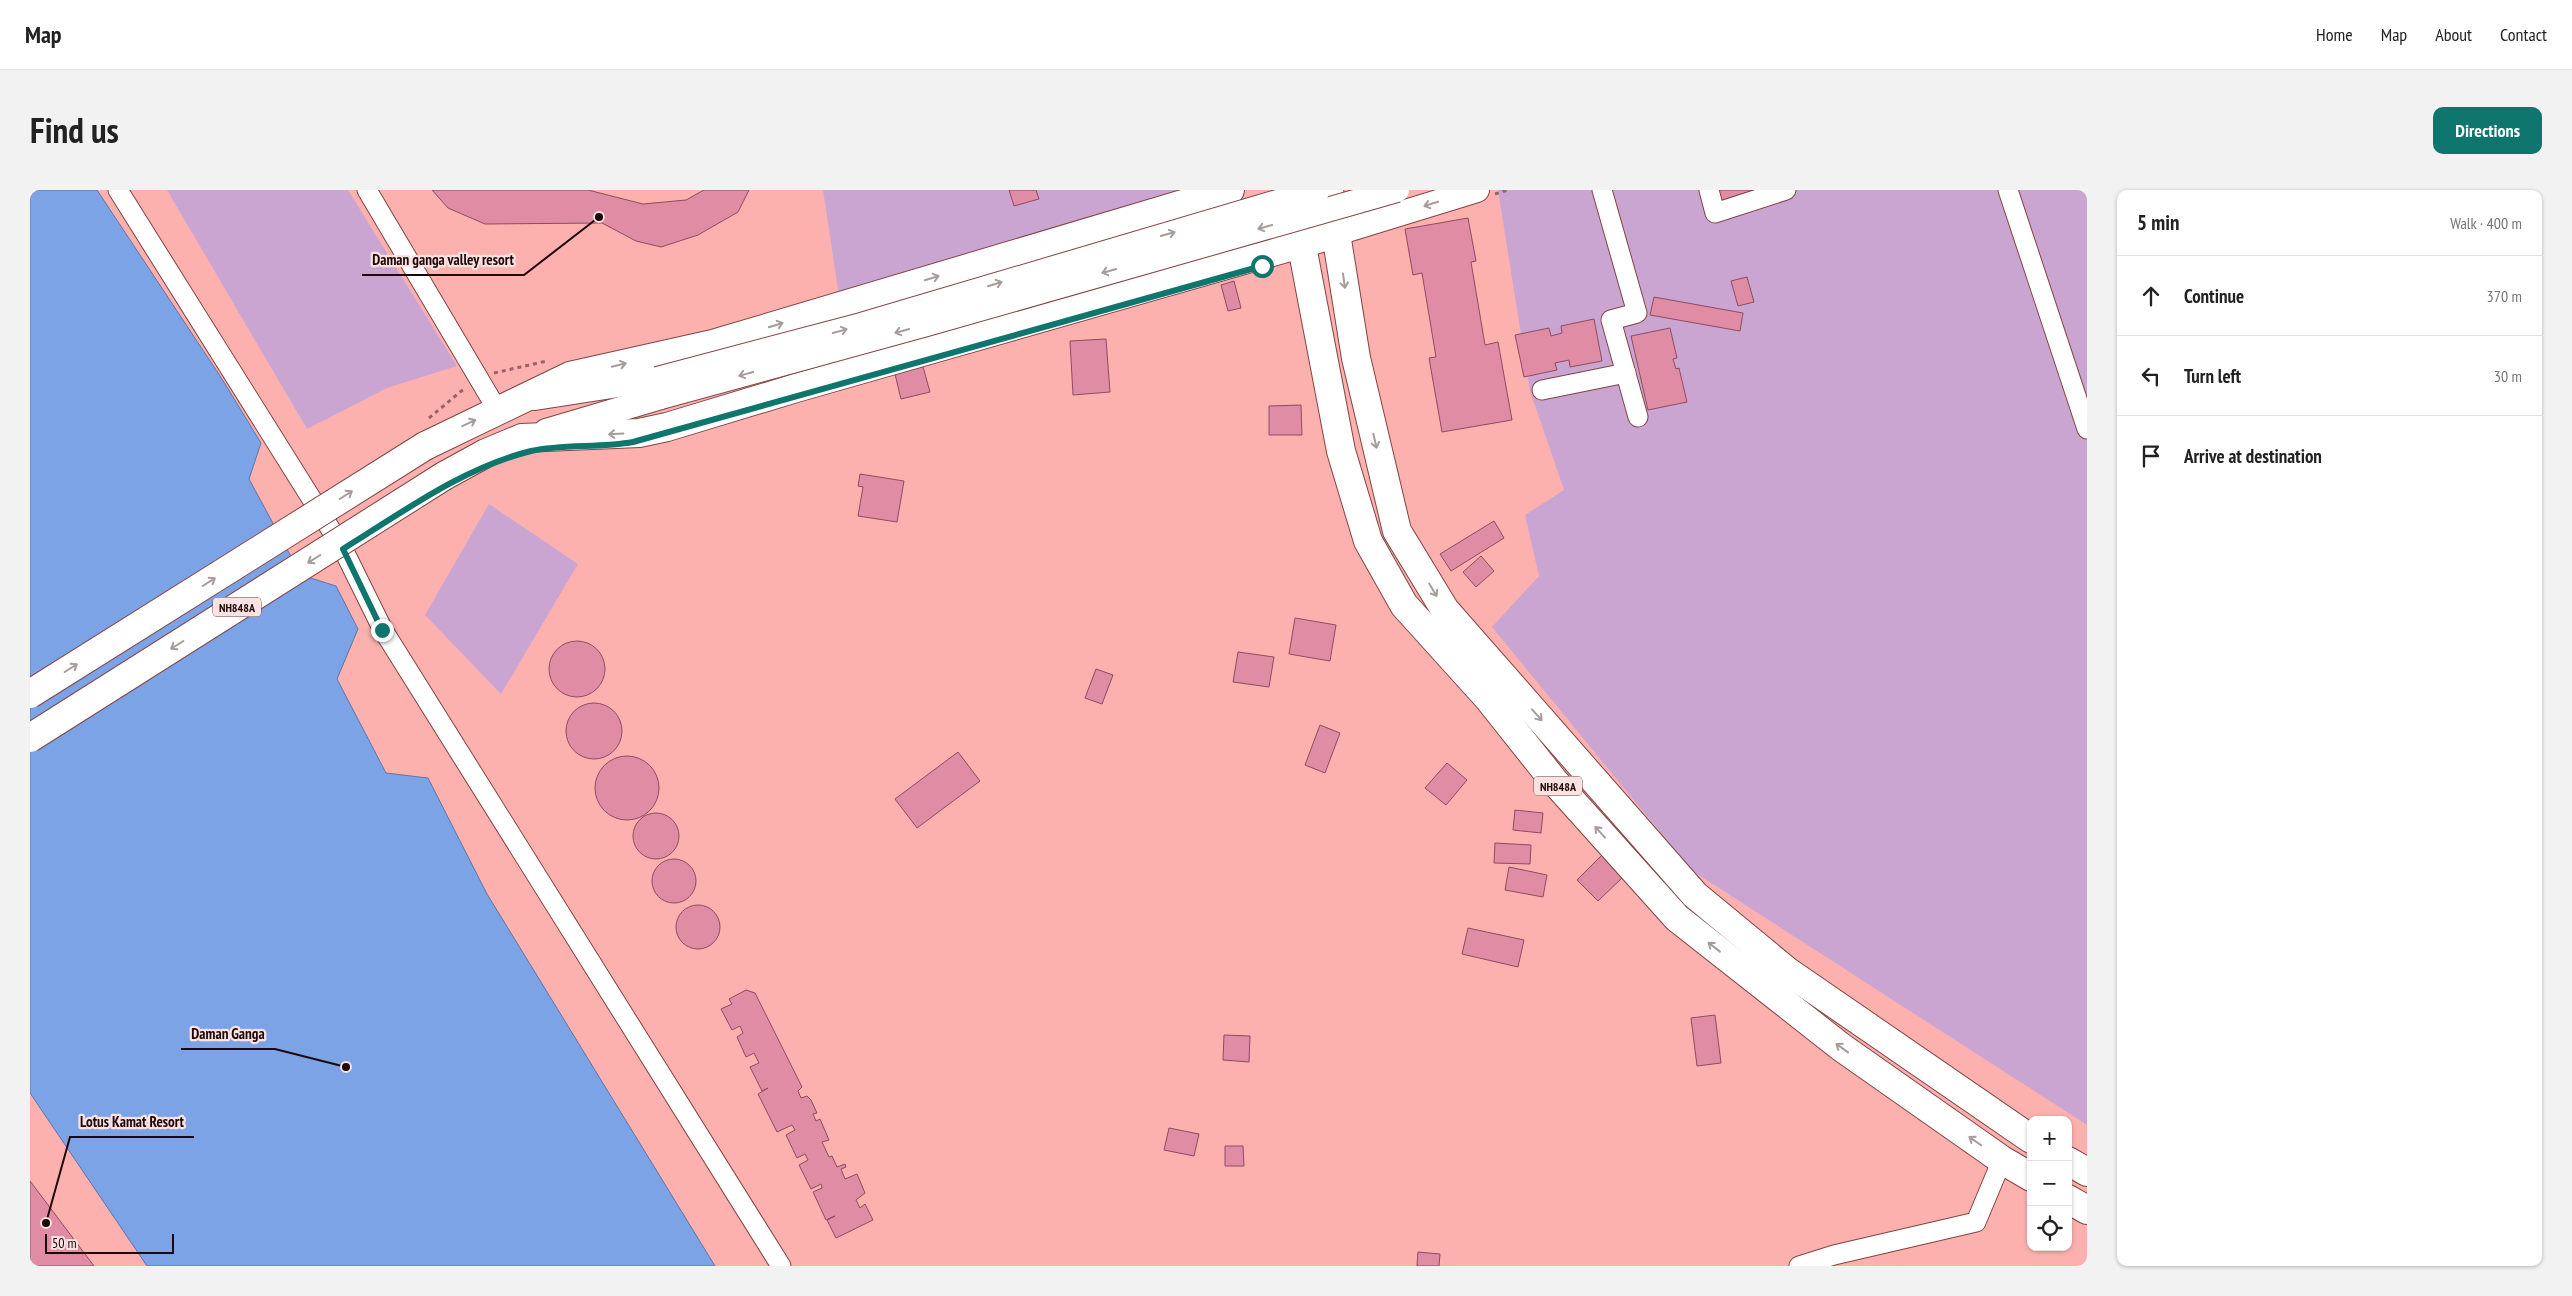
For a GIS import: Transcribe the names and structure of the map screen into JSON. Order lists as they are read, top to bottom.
{
  "streets": {
    "highway": ["NH848A"]
  },
  "places": ["Daman ganga valley resort", "Daman Ganga", "Lotus Kamat Resort"],
  "scale_bar": "50 m",
  "page": {
    "header": "Map",
    "nav": [
      "Home",
      "Map",
      "About",
      "Contact"
    ],
    "title": "Find us",
    "buttons": "Directions",
    "heading": ["5 min", "Walk · 400 m"],
    "list": [
      ["Continue", "370 m"],
      ["Turn left", "30 m"],
      "Arrive at destination"
    ],
    "map_buttons": ["+", "−"],
    "scale": "50 m"
  }
}
